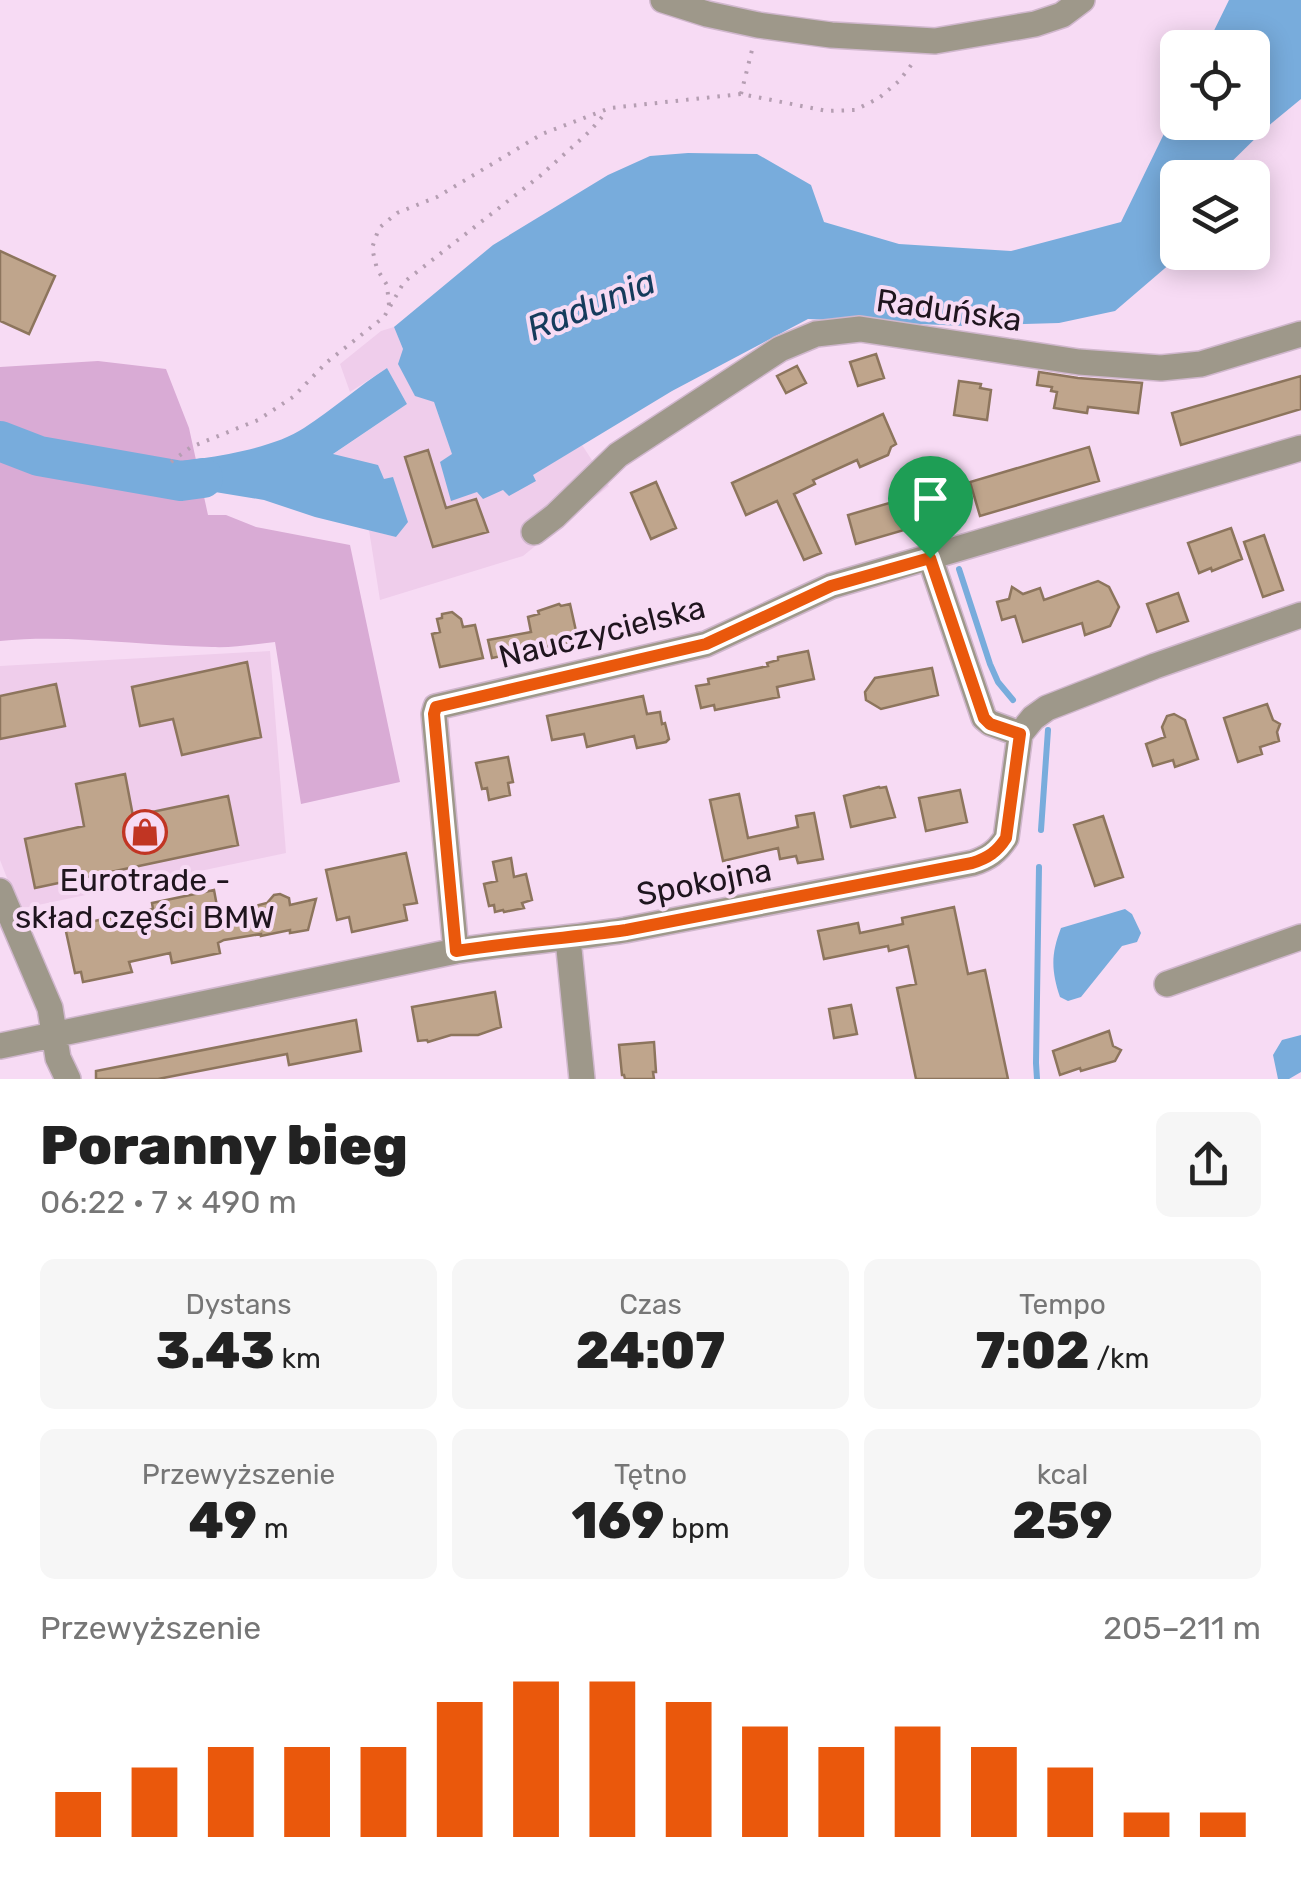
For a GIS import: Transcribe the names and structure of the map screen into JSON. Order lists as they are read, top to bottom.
{
  "streets": {
    "street": ["Raduńska", "Nauczycielska", "Spokojna"]
  },
  "crossings": [
    ["Nauczycielska", "Spokojna"]
  ],
  "water": ["Radunia"],
  "places": {
    "shop": ["Eurotrade - skład części BMW"]
  },
  "page": {
    "heading": ["Poranny bieg", "06:22 · 7 × 490 m"],
    "stats": [
      ["Dystans", "3.43 km"],
      ["Czas", "24:07"],
      ["Tempo", "7:02 /km"],
      ["Przewyższenie", "49 m"],
      ["Tętno", "169 bpm"],
      ["kcal", "259"]
    ],
    "chart": ["Przewyższenie", "205–211 m"]
  }
}
